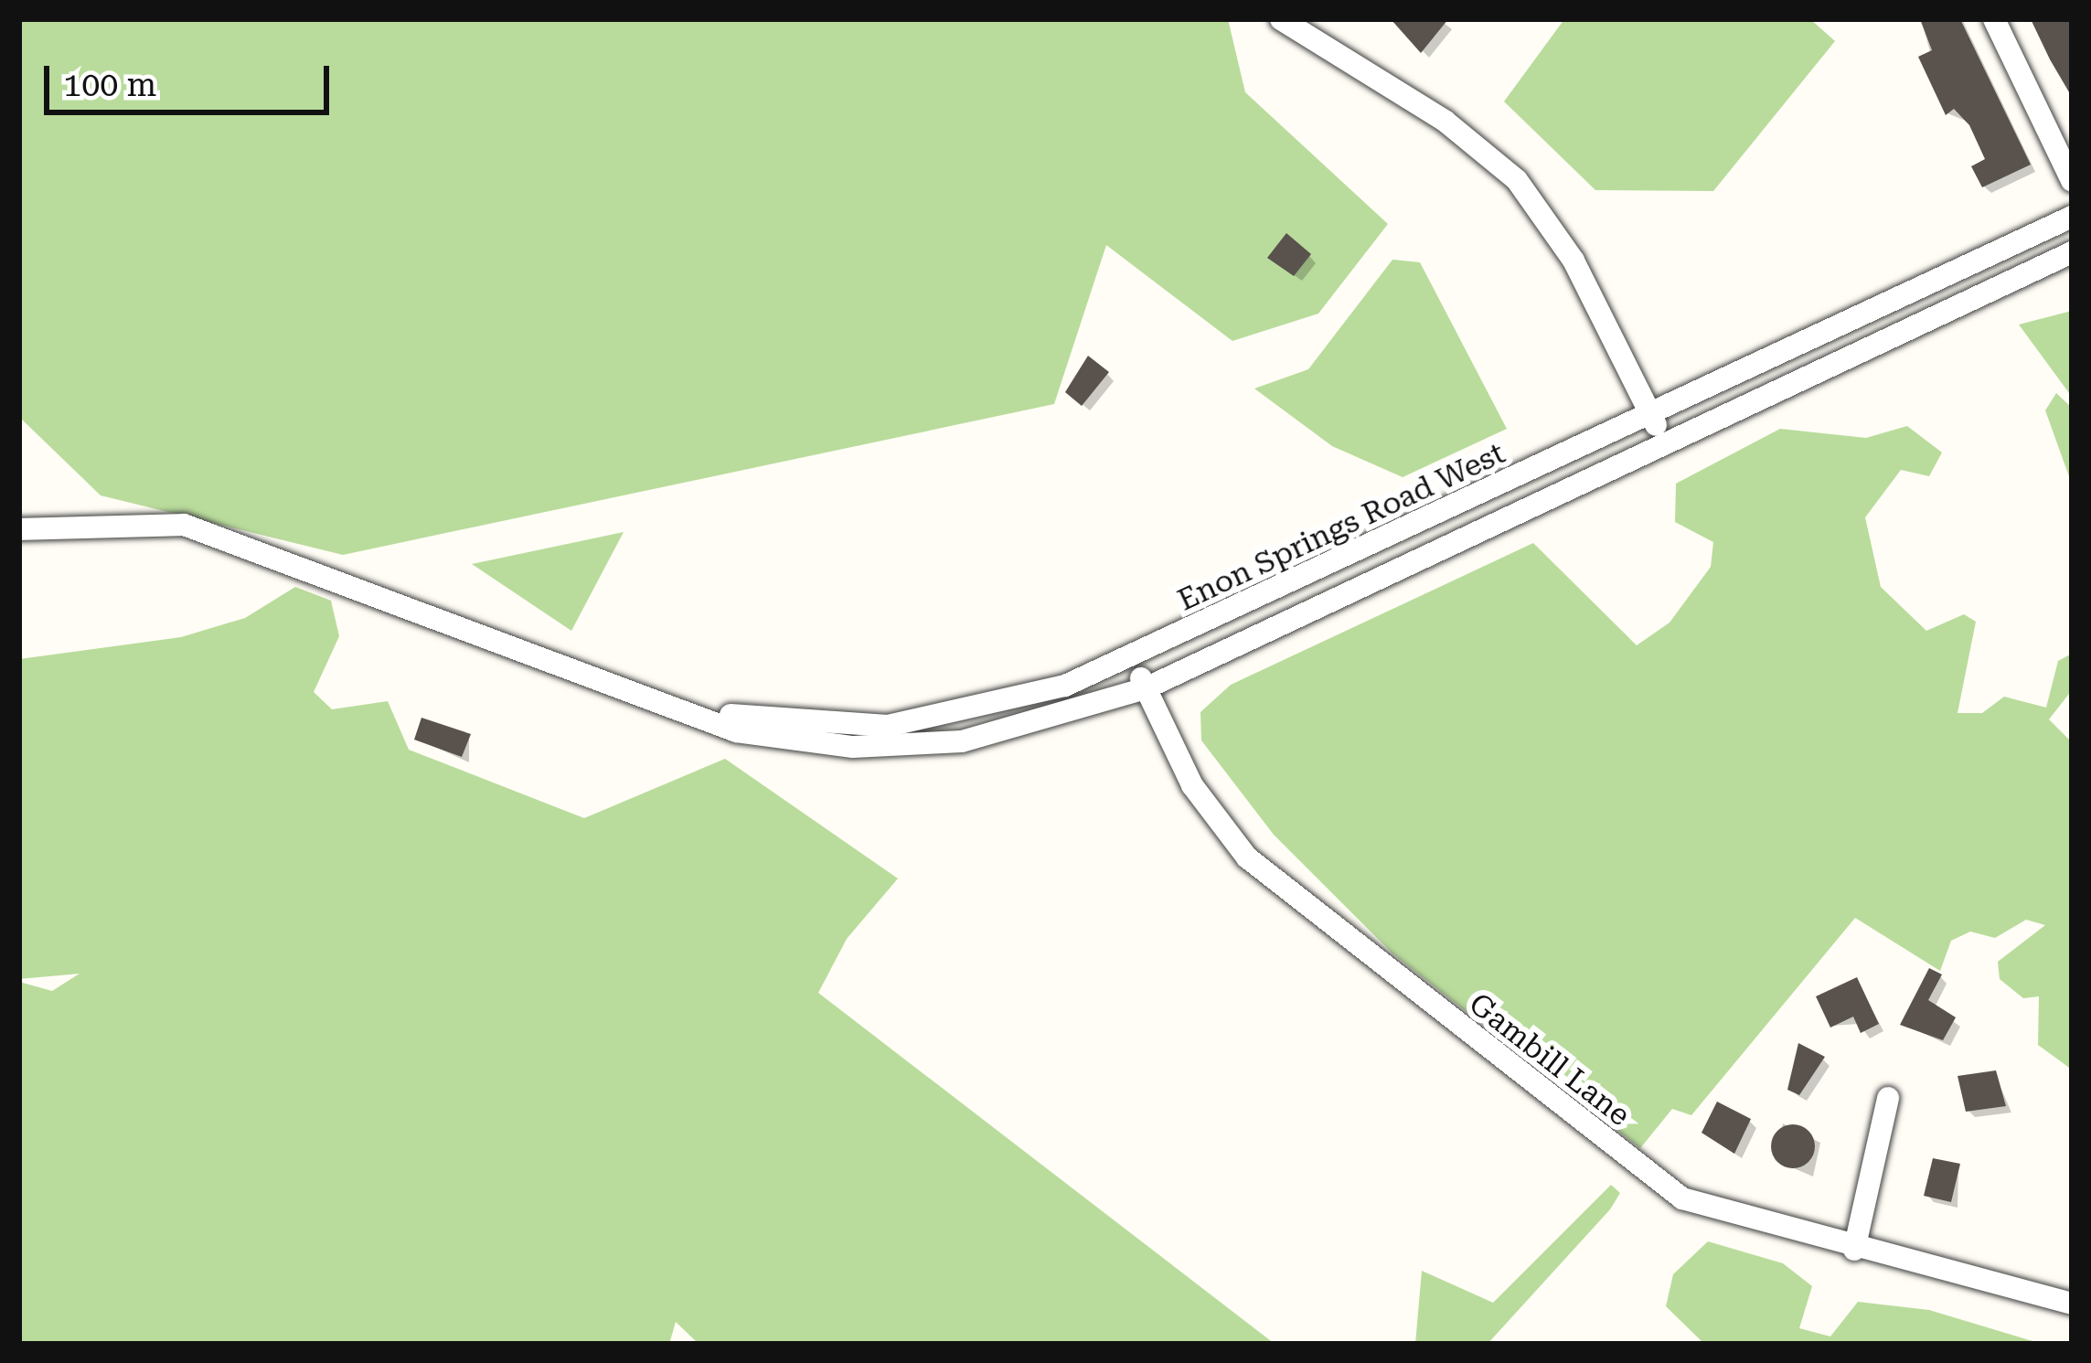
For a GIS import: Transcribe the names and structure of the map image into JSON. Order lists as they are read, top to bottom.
{
  "streets": {
    "street": ["Enon Springs Road West", "Gambill Lane"]
  },
  "crossings": [
    ["Enon Springs Road West", "Gambill Lane"]
  ],
  "scale_bar": "100 m"
}
